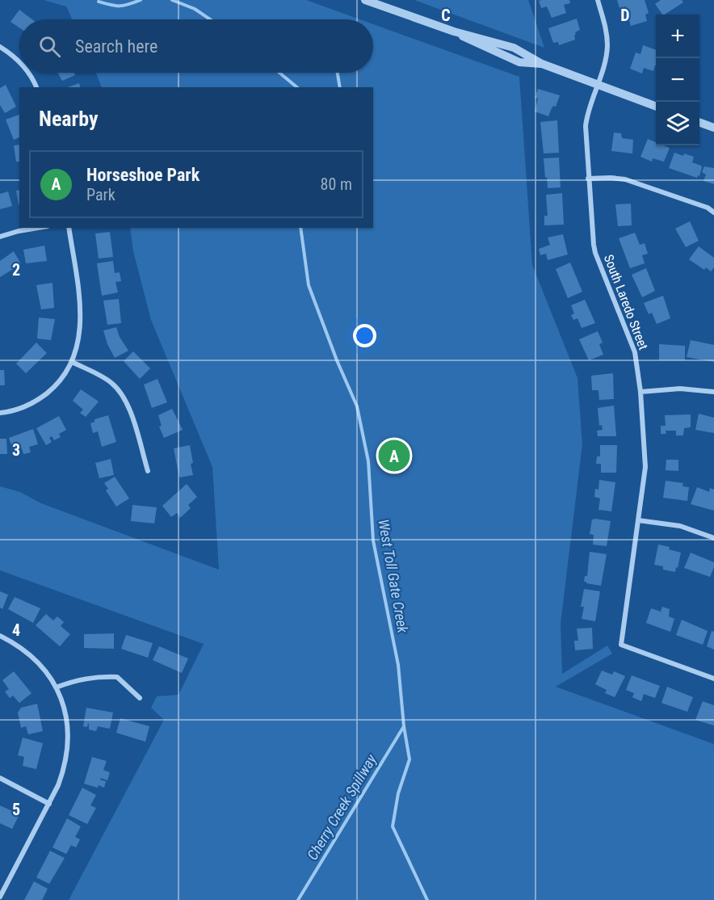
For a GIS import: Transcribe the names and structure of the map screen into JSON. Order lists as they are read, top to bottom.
{
  "streets": {
    "street": ["South Laredo Street"]
  },
  "water": ["West Toll Gate Creek", "Cherry Creek Spillway"],
  "page": {
    "map_buttons": ["+", "−"],
    "search": "Search here",
    "heading": "Nearby",
    "list": [
      {
        "mark": "A",
        "name": "Horseshoe Park",
        "note": "Park",
        "value": "80 m"
      }
    ],
    "pins": "A"
  },
  "grid": {
    "columns": ["C", "D"],
    "rows": [
      "2",
      "3",
      "4",
      "5"
    ]
  }
}
